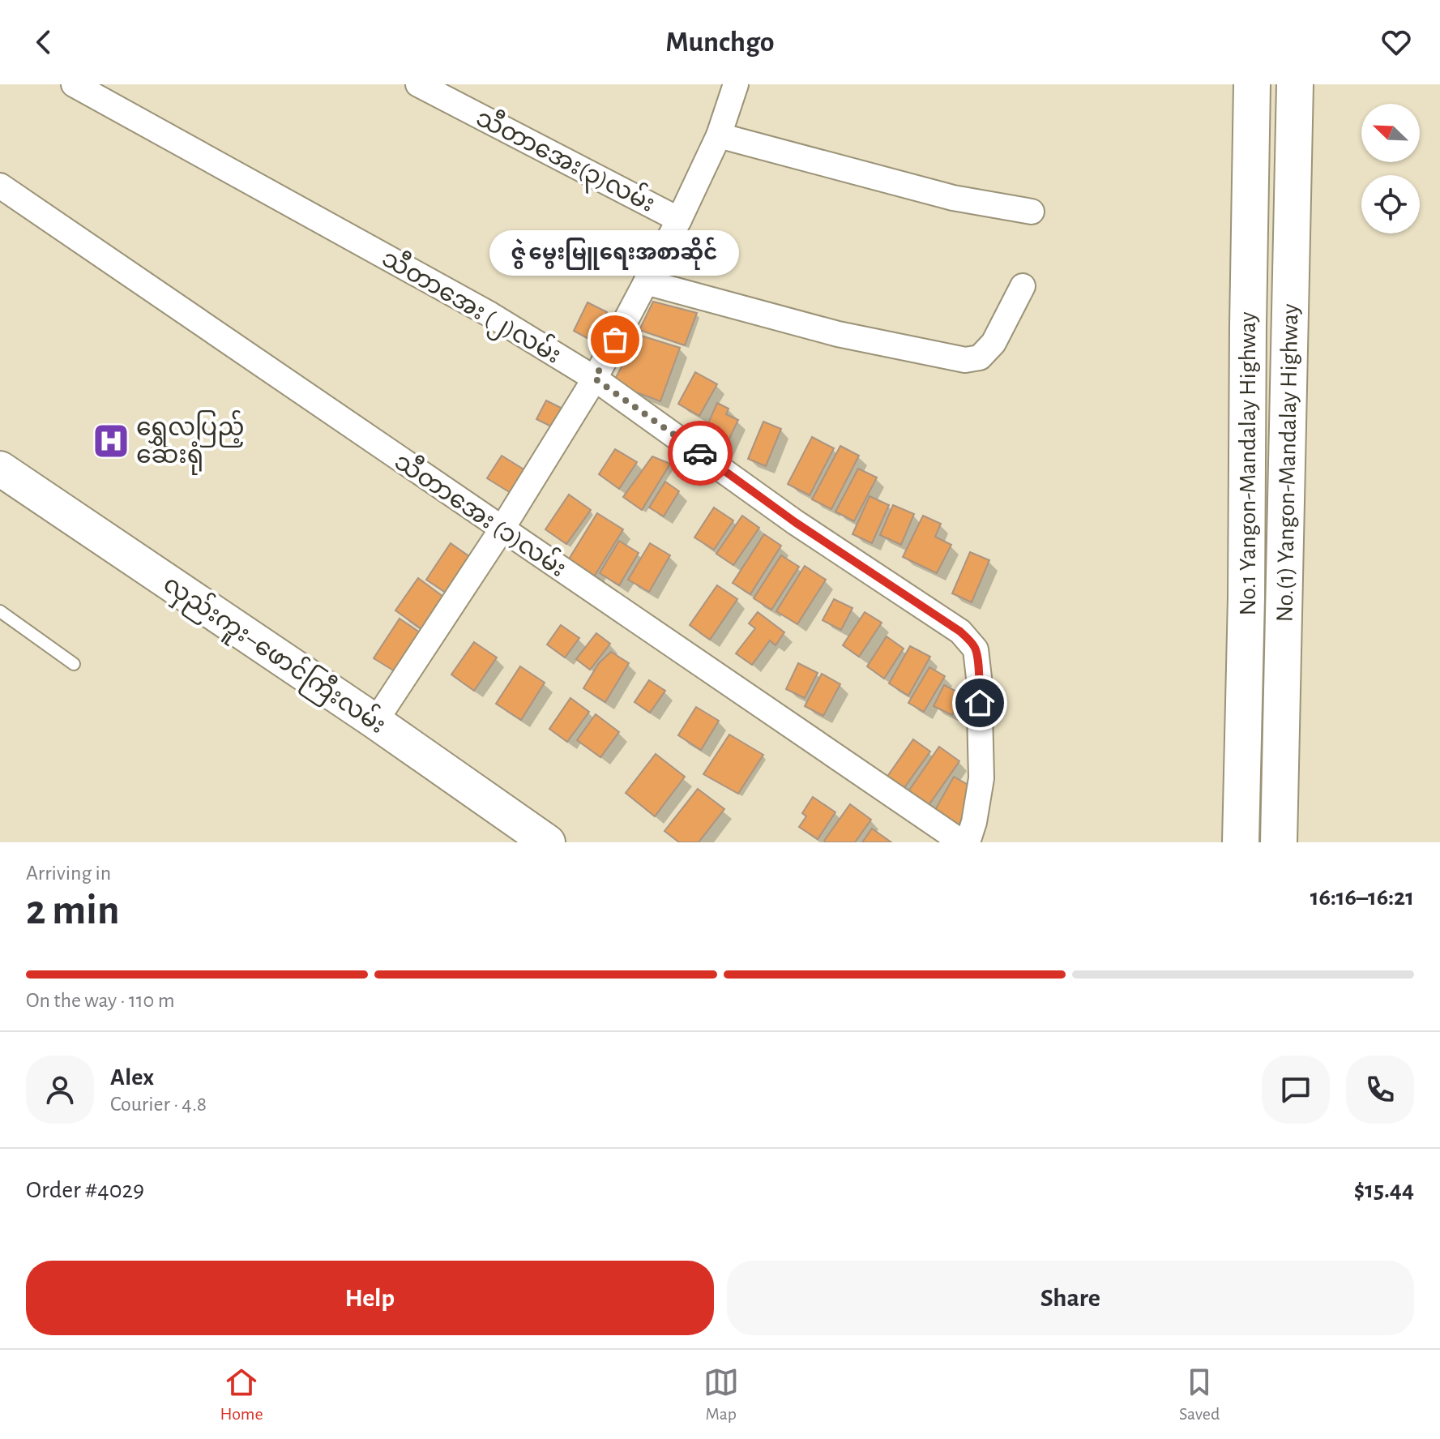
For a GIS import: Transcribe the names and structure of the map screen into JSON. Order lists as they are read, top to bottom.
{
  "streets": {
    "highway": ["No.(1) Yangon-Mandalay Highway", "No.1 Yangon-Mandalay Highway"],
    "main road": ["လှည်းကူး−ဖောင်ကြီးလမ်း"],
    "street": ["သီတာအေး(၃)လမ်း", "သီတာအေး (၂)လမ်း", "သီတာအေး (၁)လမ်း"]
  },
  "places": {
    "other": ["ဇွဲ မွေးမြူရေးအစာဆိုင်"],
    "hospital": ["ရွှေလပြည့် ဆေးရုံ"]
  },
  "north": "top left",
  "page": {
    "header": "Munchgo",
    "bubble": "ဇွဲ မွေးမြူရေးအစာဆိုင်",
    "heading": ["2 min", "Arriving in", "16:16–16:21"],
    "panel": [
      "Alex",
      "Courier · 4.8",
      "Order #4029",
      "$15.44"
    ],
    "bar": "On the way · 110 m",
    "buttons": ["Help", "Share"],
    "tabs": ["Home", "Map", "Saved"]
  }
}
